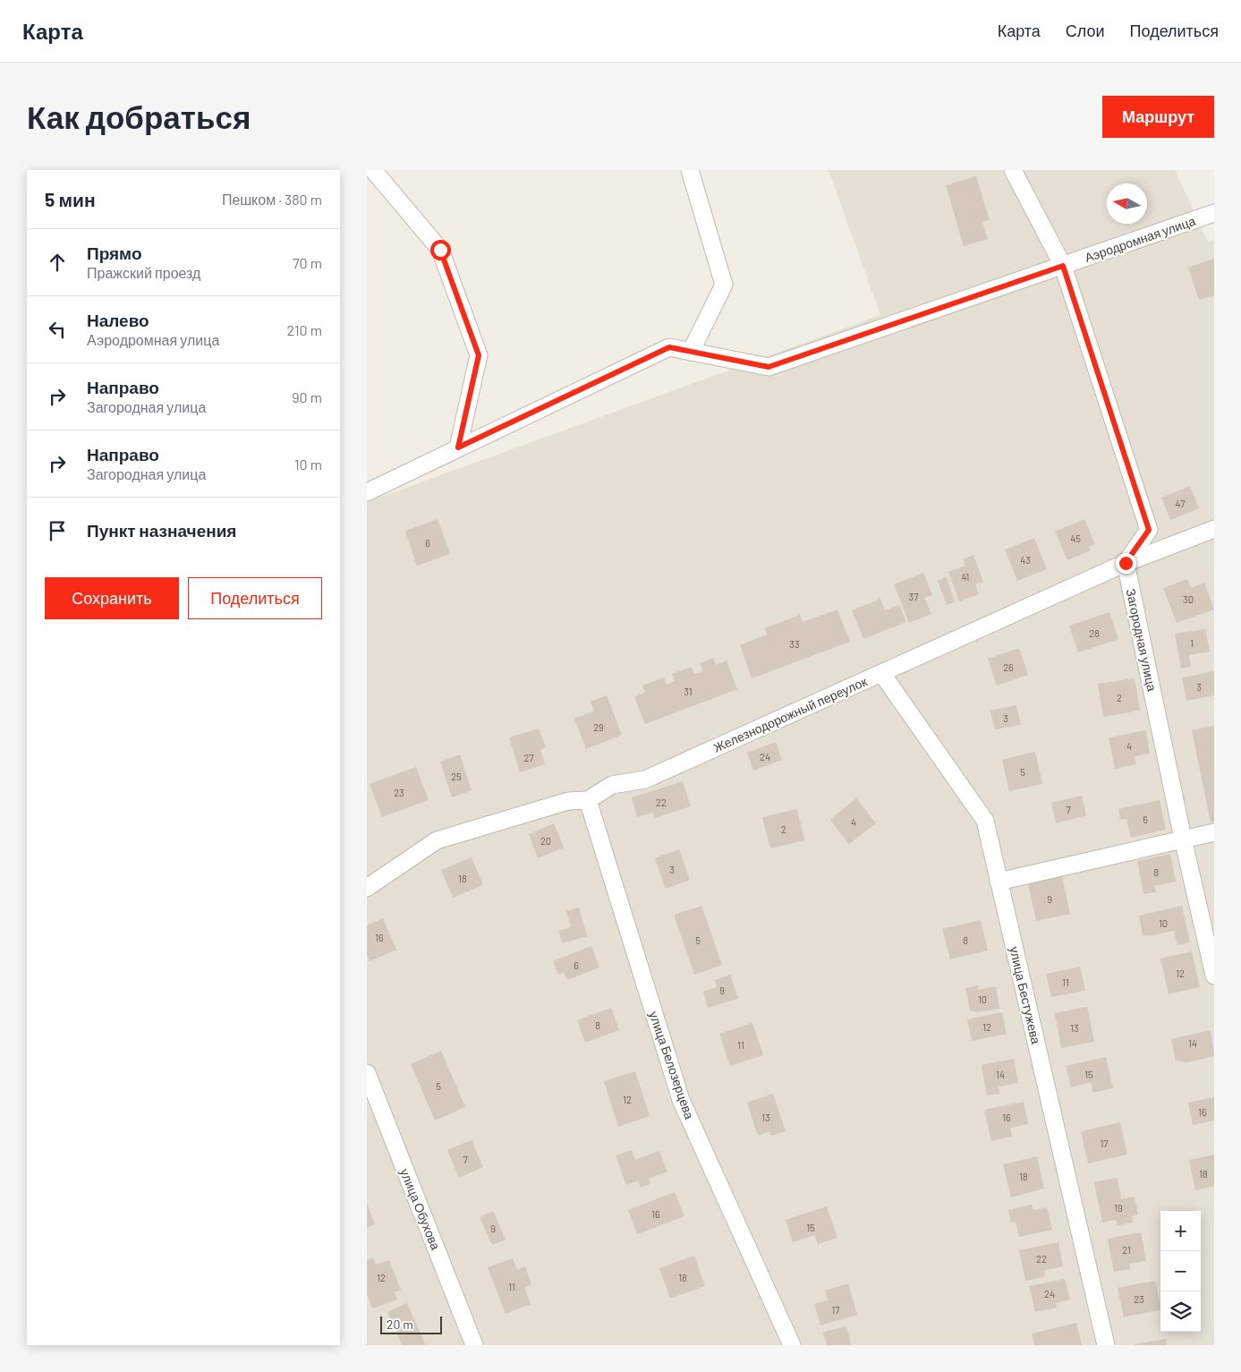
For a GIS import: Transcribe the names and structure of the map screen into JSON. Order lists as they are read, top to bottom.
{
  "streets": {
    "street": [
      "Аэродромная улица",
      "Загородная улица",
      "Железнодорожный переулок",
      "улица Бестужева",
      "улица Белозерцева",
      "улица Обухова"
    ]
  },
  "crossings": [
    ["Загородная улица", "Железнодорожный переулок"],
    ["Железнодорожный переулок", "улица Бестужева"],
    ["Железнодорожный переулок", "улица Белозерцева"]
  ],
  "house_numbers": [
    "47",
    "45",
    "6",
    "43",
    "41",
    "37",
    "30",
    "28",
    "1",
    "33",
    "26",
    "3",
    "31",
    "2",
    "3",
    "29",
    "4",
    "24",
    "27",
    "5",
    "25",
    "23",
    "22",
    "7",
    "6",
    "4",
    "2",
    "20",
    "3",
    "8",
    "18",
    "9",
    "10",
    "16",
    "5",
    "8",
    "6",
    "12",
    "11",
    "9",
    "10",
    "8",
    "12",
    "13",
    "14",
    "11",
    "14",
    "15",
    "5",
    "12",
    "16",
    "13",
    "16",
    "17",
    "7",
    "18",
    "18",
    "19",
    "16",
    "15",
    "9",
    "21",
    "22",
    "12",
    "18",
    "11",
    "24",
    "23",
    "17"
  ],
  "scale_bar": "20 m",
  "north": "left",
  "page": {
    "header": "Карта",
    "nav": ["Карта", "Слои", "Поделиться"],
    "buttons": [
      "Маршрут",
      ["Сохранить", "Поделиться"]
    ],
    "title": "Как добраться",
    "heading": ["5 мин", "Пешком · 380 m"],
    "list": [
      ["Прямо", "Пражский проезд", "70 m"],
      ["Налево", "Аэродромная улица", "210 m"],
      ["Направо", "Загородная улица", "90 m"],
      ["Направо", "Загородная улица", "10 m"],
      "Пункт назначения"
    ],
    "map_buttons": ["+", "−"],
    "scale": "20 m"
  }
}
